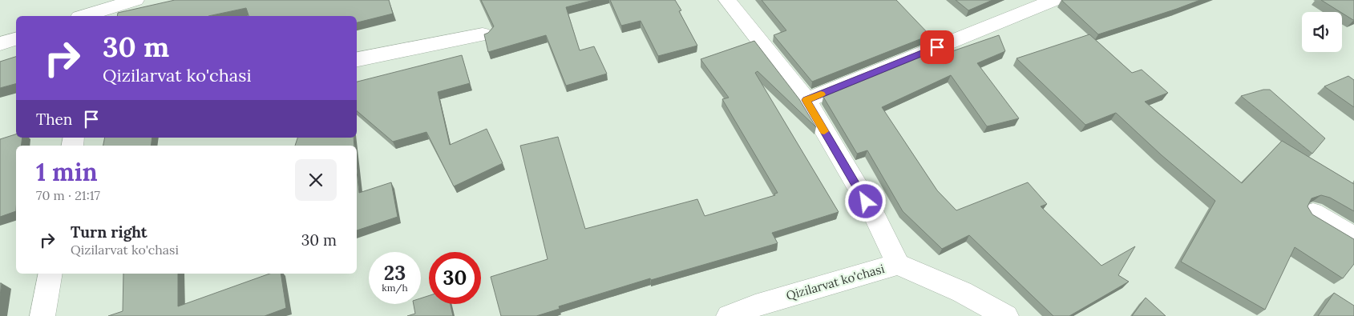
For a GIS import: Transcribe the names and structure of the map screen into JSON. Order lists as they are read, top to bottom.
{
  "streets": {
    "street": ["Qizilarvat ko'chasi"]
  },
  "page": {
    "turn": ["30 m", "Qizilarvat ko'chasi"],
    "then": "Then",
    "heading": ["1 min", "70 m · 21:17"],
    "list": [
      {
        "name": "Turn right",
        "note": "Qizilarvat ko'chasi",
        "value": "30 m"
      }
    ],
    "speed": "23 km/h",
    "limit": "30"
  }
}
